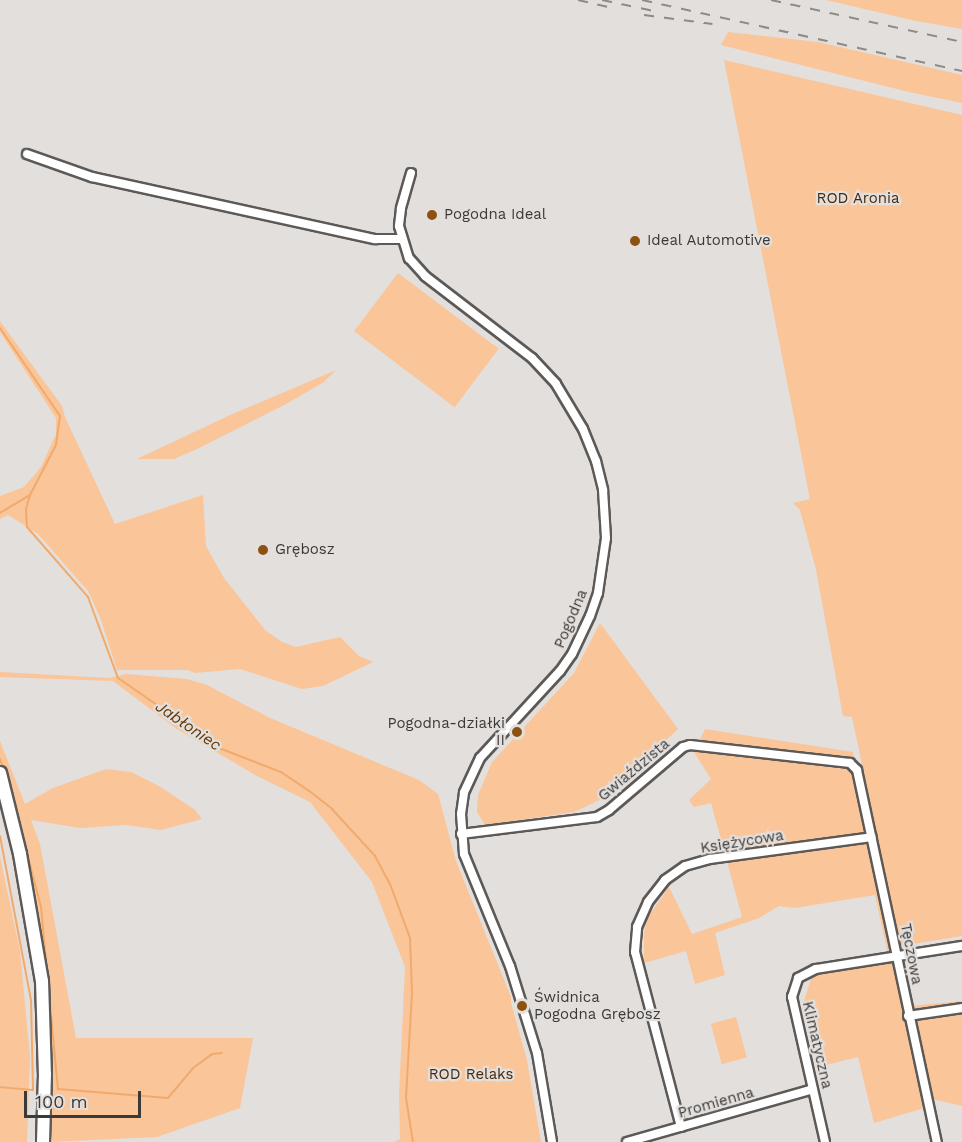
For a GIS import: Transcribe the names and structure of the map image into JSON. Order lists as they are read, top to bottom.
{
  "streets": {
    "street": [
      "Pogodna",
      "Gwiaździsta",
      "Księżycowa",
      "Tęczowa",
      "Klimatyczna",
      "Promienna"
    ]
  },
  "crossings": [
    ["Pogodna", "Gwiaździsta"],
    ["Gwiaździsta", "Tęczowa"],
    ["Księżycowa", "Tęczowa"],
    ["Księżycowa", "Promienna"],
    ["Tęczowa", "Klimatyczna"],
    ["Klimatyczna", "Promienna"]
  ],
  "water": ["Jabłoniec"],
  "parks": ["ROD Aronia", "ROD Relaks"],
  "places": [
    "Pogodna Ideal",
    "Ideal Automotive",
    "Grębosz",
    "Pogodna-działki II",
    "Świdnica Pogodna Grębosz"
  ],
  "scale_bar": "100 m"
}
